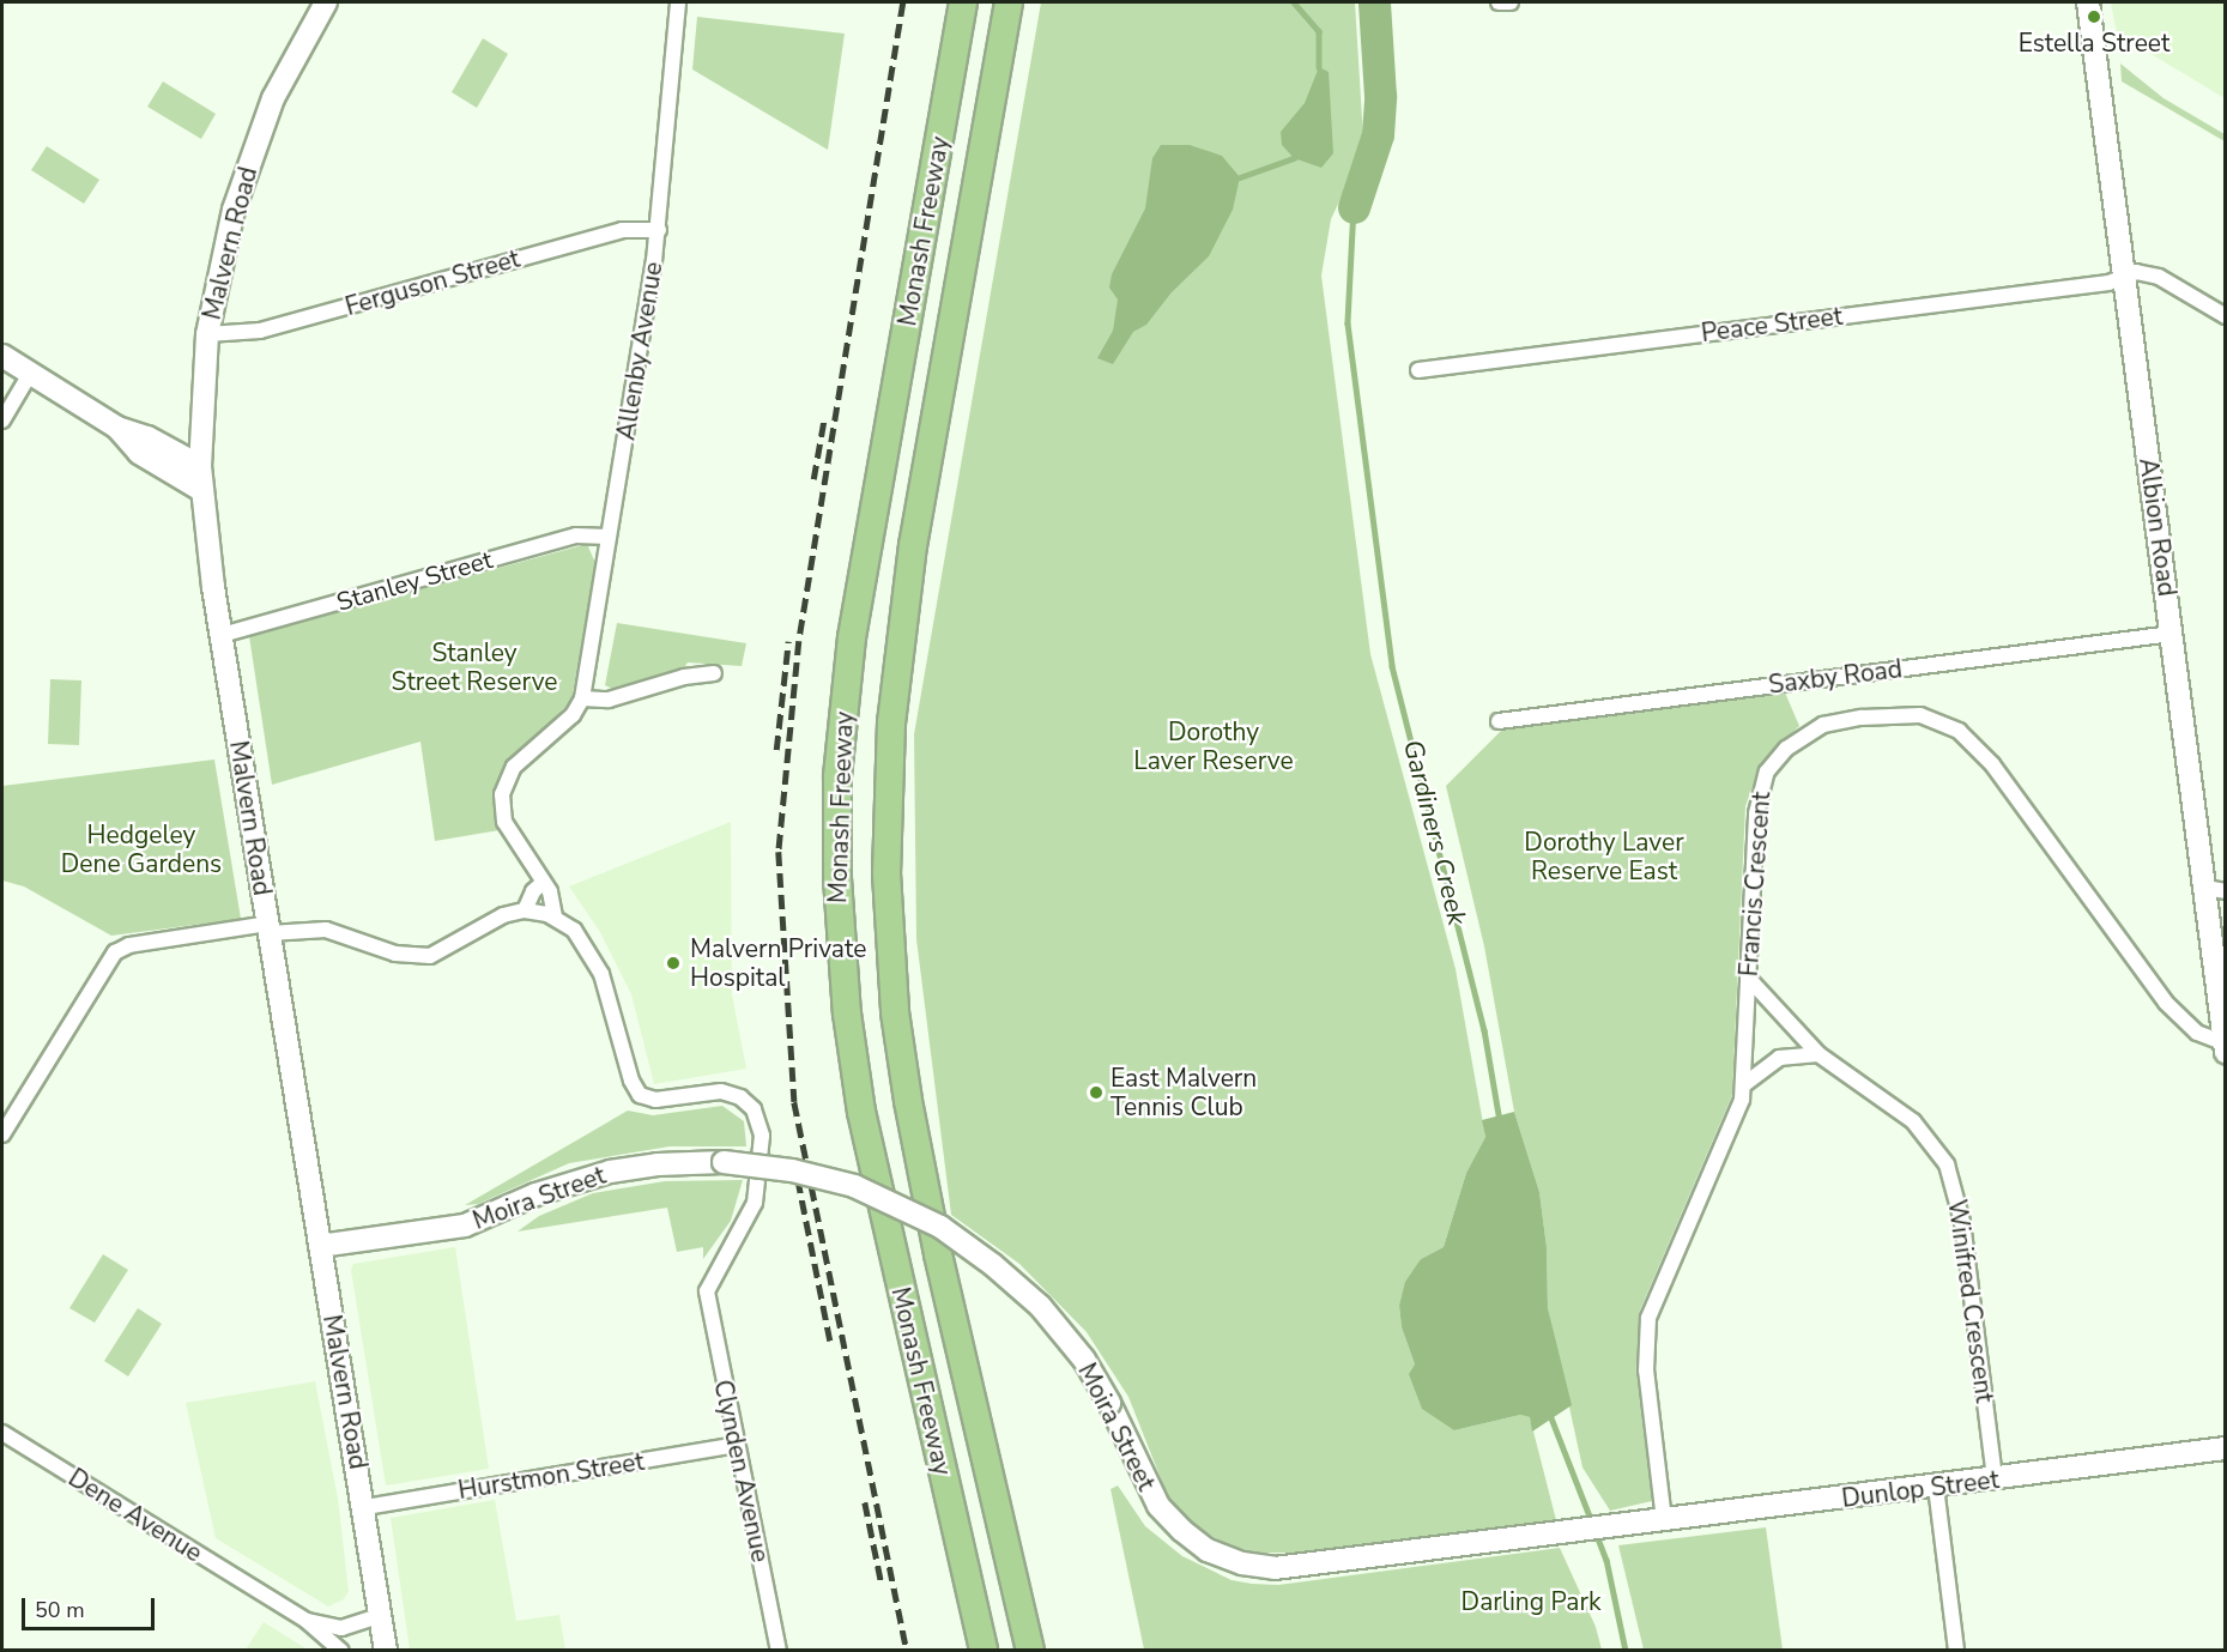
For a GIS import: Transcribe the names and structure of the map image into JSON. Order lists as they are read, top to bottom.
{
  "streets": {
    "highway": ["Monash Freeway"],
    "main road": [
      "Malvern Road",
      "Albion Road",
      "Moira Street",
      "Dunlop Street"
    ],
    "street": [
      "Ferguson Street",
      "Peace Street",
      "Allenby Avenue",
      "Stanley Street",
      "Saxby Road",
      "Francis Crescent",
      "Winifred Crescent",
      "Clynden Avenue",
      "Hurstmon Street",
      "Dene Avenue"
    ]
  },
  "crossings": [
    ["Malvern Road", "Ferguson Street"],
    ["Malvern Road", "Stanley Street"],
    ["Malvern Road", "Moira Street"],
    ["Malvern Road", "Hurstmon Street"],
    ["Malvern Road", "Dene Avenue"],
    ["Ferguson Street", "Allenby Avenue"],
    ["Peace Street", "Albion Road"],
    ["Allenby Avenue", "Stanley Street"],
    ["Allenby Avenue", "Clynden Avenue"],
    ["Albion Road", "Saxby Road"],
    ["Albion Road", "Francis Crescent"],
    ["Francis Crescent", "Winifred Crescent"],
    ["Francis Crescent", "Dunlop Street"],
    ["Moira Street", "Dunlop Street"],
    ["Winifred Crescent", "Dunlop Street"],
    ["Clynden Avenue", "Hurstmon Street"]
  ],
  "water": ["Gardiners Creek"],
  "parks": [
    "Stanley Street Reserve",
    "Dorothy Laver Reserve",
    "Hedgeley Dene Gardens",
    "Dorothy Laver Reserve East",
    "Darling Park"
  ],
  "places": ["Estella Street", "Malvern Private Hospital", "East Malvern Tennis Club"],
  "scale_bar": "50 m"
}
